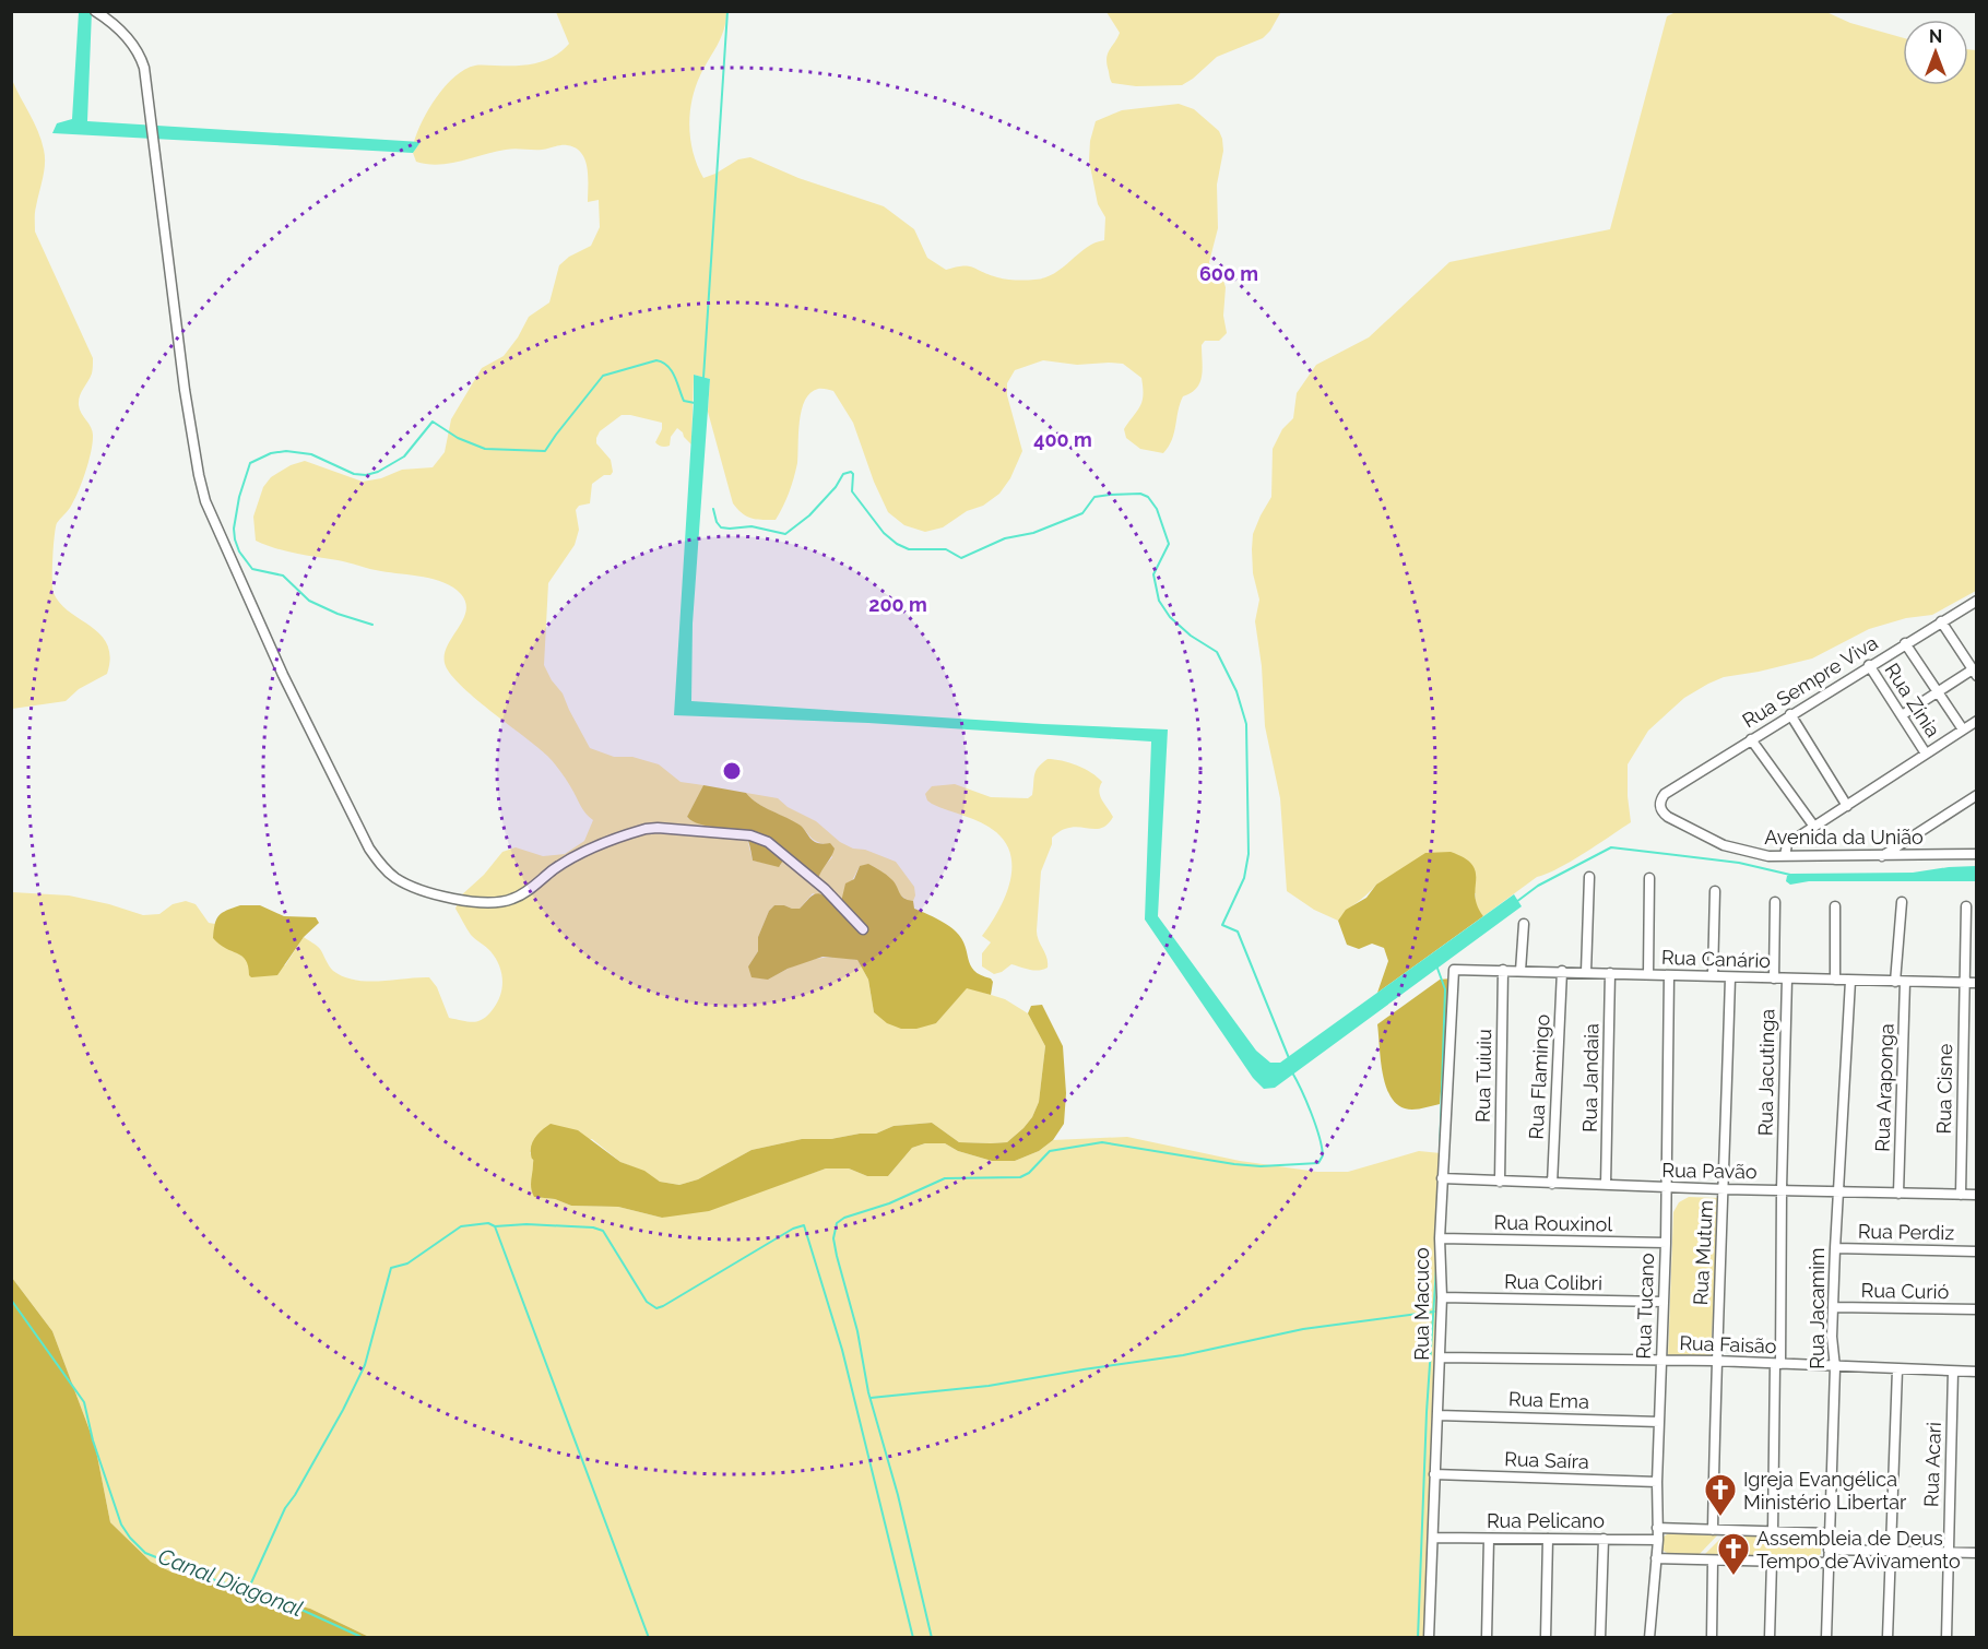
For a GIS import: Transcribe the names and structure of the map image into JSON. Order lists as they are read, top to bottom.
{
  "streets": {
    "street": [
      "Rua Sempre Viva",
      "Rua Zínia",
      "Avenida da União",
      "Rua Canário",
      "Rua Jacutinga",
      "Rua Tuiuiu",
      "Rua Flamingo",
      "Rua Jandaia",
      "Rua Araponga",
      "Rua Cisne",
      "Rua Pavão",
      "Rua Rouxinol",
      "Rua Perdiz",
      "Rua Mutum",
      "Rua Colibri",
      "Rua Curió",
      "Rua Macuco",
      "Rua Tucano",
      "Rua Jacamim",
      "Rua Faisão",
      "Rua Ema",
      "Rua Saíra",
      "Rua Acari",
      "Rua Pelicano"
    ]
  },
  "crossings": [
    ["Rua Sempre Viva", "Rua Zínia"],
    ["Rua Sempre Viva", "Avenida da União"],
    ["Rua Canário", "Rua Jacutinga"],
    ["Rua Canário", "Rua Tuiuiu"],
    ["Rua Canário", "Rua Flamingo"],
    ["Rua Canário", "Rua Jandaia"],
    ["Rua Canário", "Rua Araponga"],
    ["Rua Canário", "Rua Cisne"],
    ["Rua Canário", "Rua Mutum"],
    ["Rua Canário", "Rua Macuco"],
    ["Rua Canário", "Rua Tucano"],
    ["Rua Canário", "Rua Jacamim"],
    ["Rua Jacutinga", "Rua Pavão"],
    ["Rua Jacutinga", "Rua Faisão"],
    ["Rua Tuiuiu", "Rua Pavão"],
    ["Rua Flamingo", "Rua Pavão"],
    ["Rua Jandaia", "Rua Pavão"],
    ["Rua Araponga", "Rua Pavão"],
    ["Rua Cisne", "Rua Pavão"],
    ["Rua Pavão", "Rua Mutum"],
    ["Rua Pavão", "Rua Macuco"],
    ["Rua Pavão", "Rua Tucano"],
    ["Rua Pavão", "Rua Jacamim"],
    ["Rua Rouxinol", "Rua Macuco"],
    ["Rua Rouxinol", "Rua Tucano"],
    ["Rua Perdiz", "Rua Jacamim"],
    ["Rua Mutum", "Rua Faisão"],
    ["Rua Colibri", "Rua Macuco"],
    ["Rua Colibri", "Rua Tucano"],
    ["Rua Curió", "Rua Jacamim"],
    ["Rua Macuco", "Rua Faisão"],
    ["Rua Macuco", "Rua Ema"],
    ["Rua Macuco", "Rua Saíra"],
    ["Rua Macuco", "Rua Pelicano"],
    ["Rua Tucano", "Rua Faisão"],
    ["Rua Tucano", "Rua Ema"],
    ["Rua Tucano", "Rua Saíra"],
    ["Rua Tucano", "Rua Pelicano"],
    ["Rua Jacamim", "Rua Faisão"],
    ["Rua Faisão", "Rua Acari"]
  ],
  "water": ["Canal Diagonal"],
  "places": {
    "church": ["Igreja Evangélica Ministério Libertar", "Assembleia de Deus Tempo de Avivamento"]
  },
  "north": "top",
  "rings": ["600 m", "400 m", "200 m"]
}
